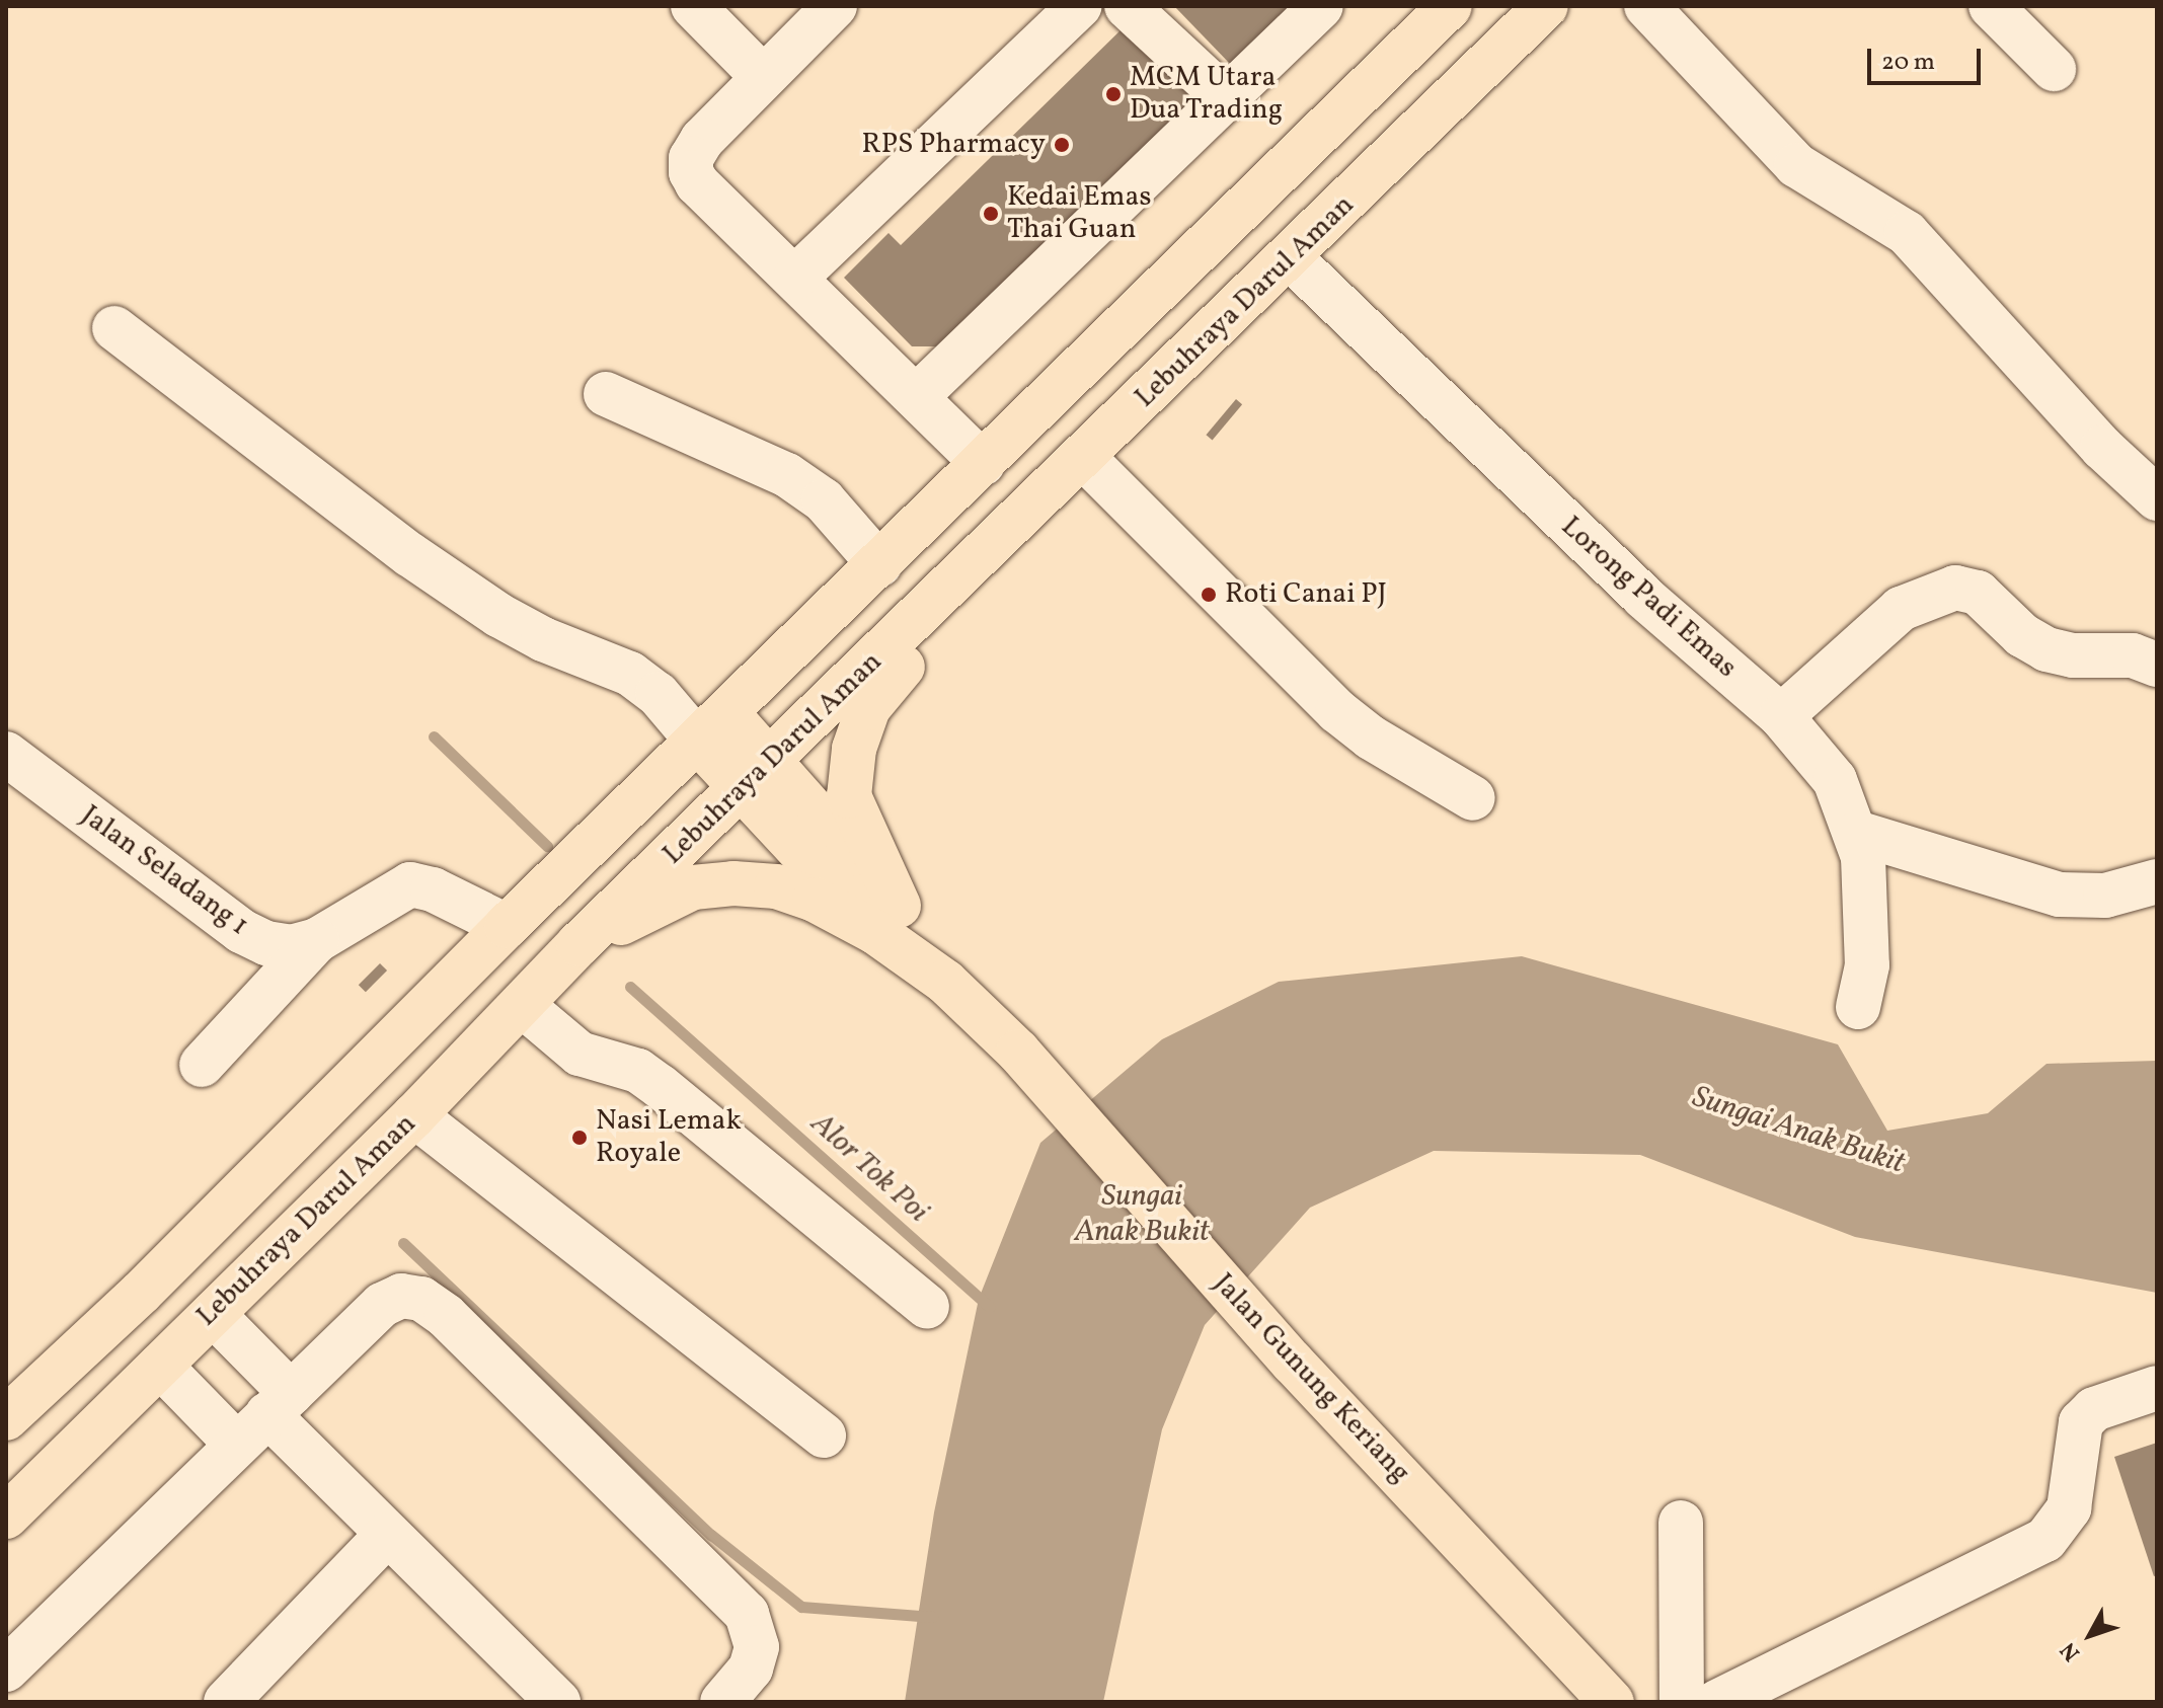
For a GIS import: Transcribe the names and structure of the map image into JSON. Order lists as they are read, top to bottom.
{
  "streets": {
    "main road": ["Lebuhraya Darul Aman", "Jalan Gunung Keriang"],
    "street": ["Lorong Padi Emas", "Jalan Seladang 1"]
  },
  "crossings": [
    ["Lebuhraya Darul Aman", "Lorong Padi Emas"],
    ["Lebuhraya Darul Aman", "Jalan Gunung Keriang"]
  ],
  "water": ["Sungai Anak Bukit", "Alor Tok Poi"],
  "places": [
    "MCM Utara Dua Trading",
    "RPS Pharmacy",
    "Kedai Emas Thai Guan",
    "Roti Canai PJ",
    "Nasi Lemak Royale"
  ],
  "scale_bar": "20 m",
  "north": "bottom left"
}
